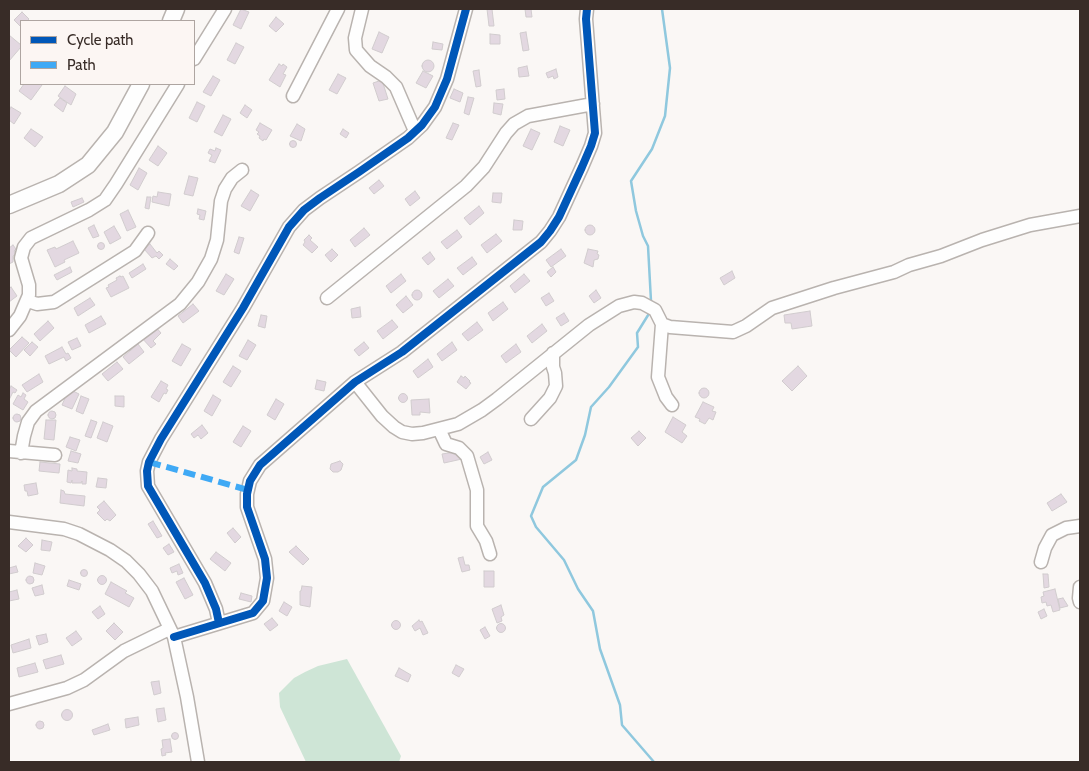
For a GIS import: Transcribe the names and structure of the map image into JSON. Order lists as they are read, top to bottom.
{
  "legend": ["Cycle path", "Path"]
}
